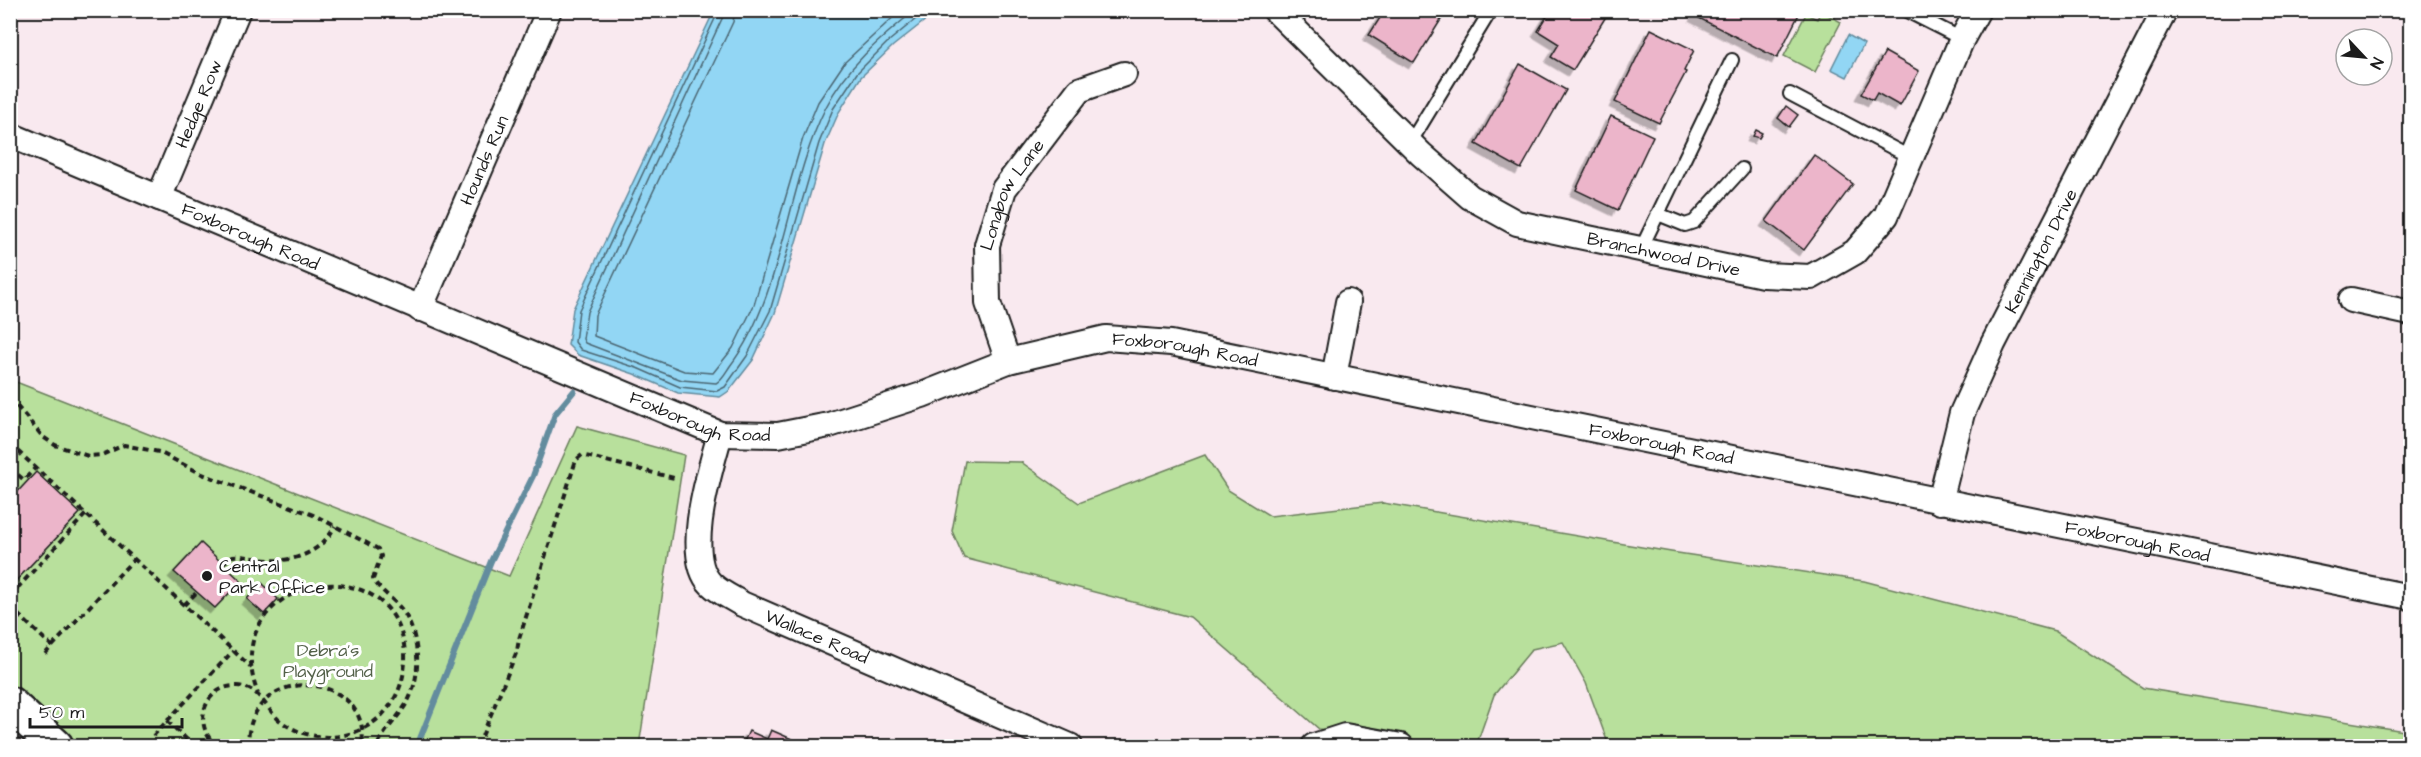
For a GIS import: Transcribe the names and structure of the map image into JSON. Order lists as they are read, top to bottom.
{
  "streets": {
    "street": [
      "Hedge Row",
      "Hounds Run",
      "Longbow Lane",
      "Foxborough Road",
      "Kennington Drive",
      "Branchwood Drive",
      "Wallace Road"
    ]
  },
  "crossings": [
    ["Hedge Row", "Foxborough Road"],
    ["Hounds Run", "Foxborough Road"],
    ["Longbow Lane", "Foxborough Road"],
    ["Foxborough Road", "Kennington Drive"],
    ["Foxborough Road", "Wallace Road"]
  ],
  "parks": ["Debra's Playground"],
  "places": ["Central Park Office"],
  "scale_bar": "50 m",
  "north": "bottom right"
}
